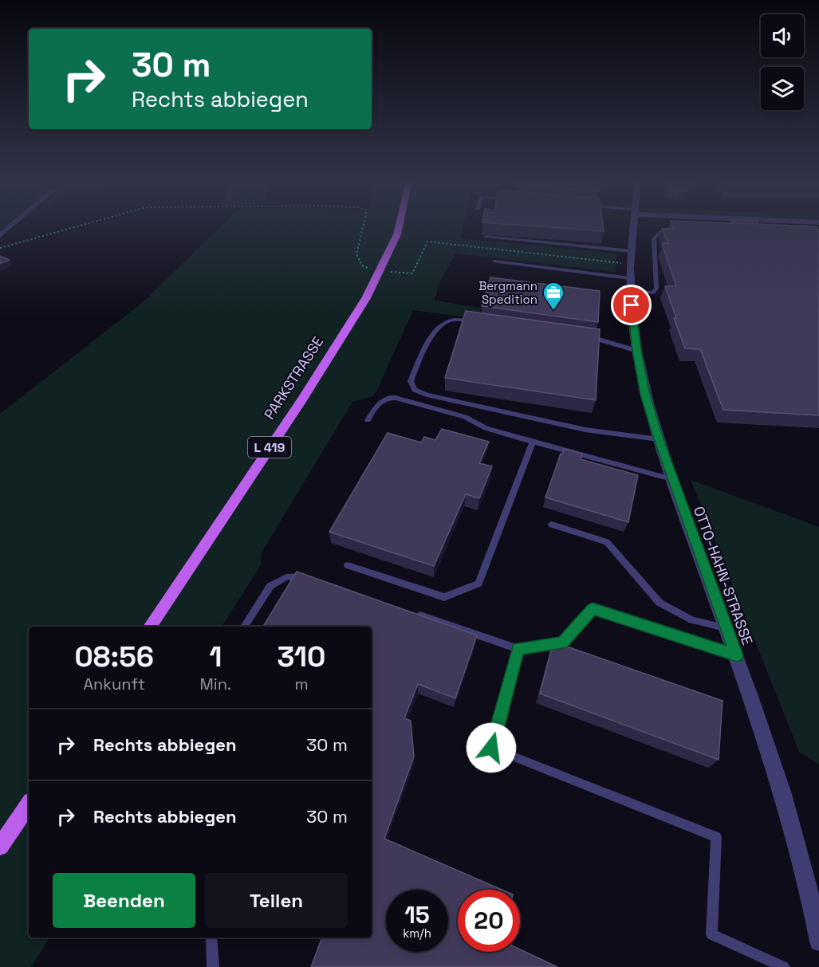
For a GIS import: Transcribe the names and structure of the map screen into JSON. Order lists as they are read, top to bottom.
{
  "streets": {
    "main road": ["PARKSTRASSE", "L 419"],
    "street": ["OTTO-HAHN-STRASSE"]
  },
  "places": {
    "office": ["Bergmann Spedition"]
  },
  "page": {
    "turn": ["30 m", "Rechts abbiegen"],
    "eta": [
      "08:56",
      "Ankunft",
      "1",
      "Min.",
      "310",
      "m"
    ],
    "list": [
      {
        "name": "Rechts abbiegen",
        "value": "30 m"
      },
      {
        "name": "Rechts abbiegen",
        "value": "30 m"
      }
    ],
    "buttons": ["Beenden", "Teilen"],
    "speed": "15 km/h",
    "limit": "20"
  }
}
